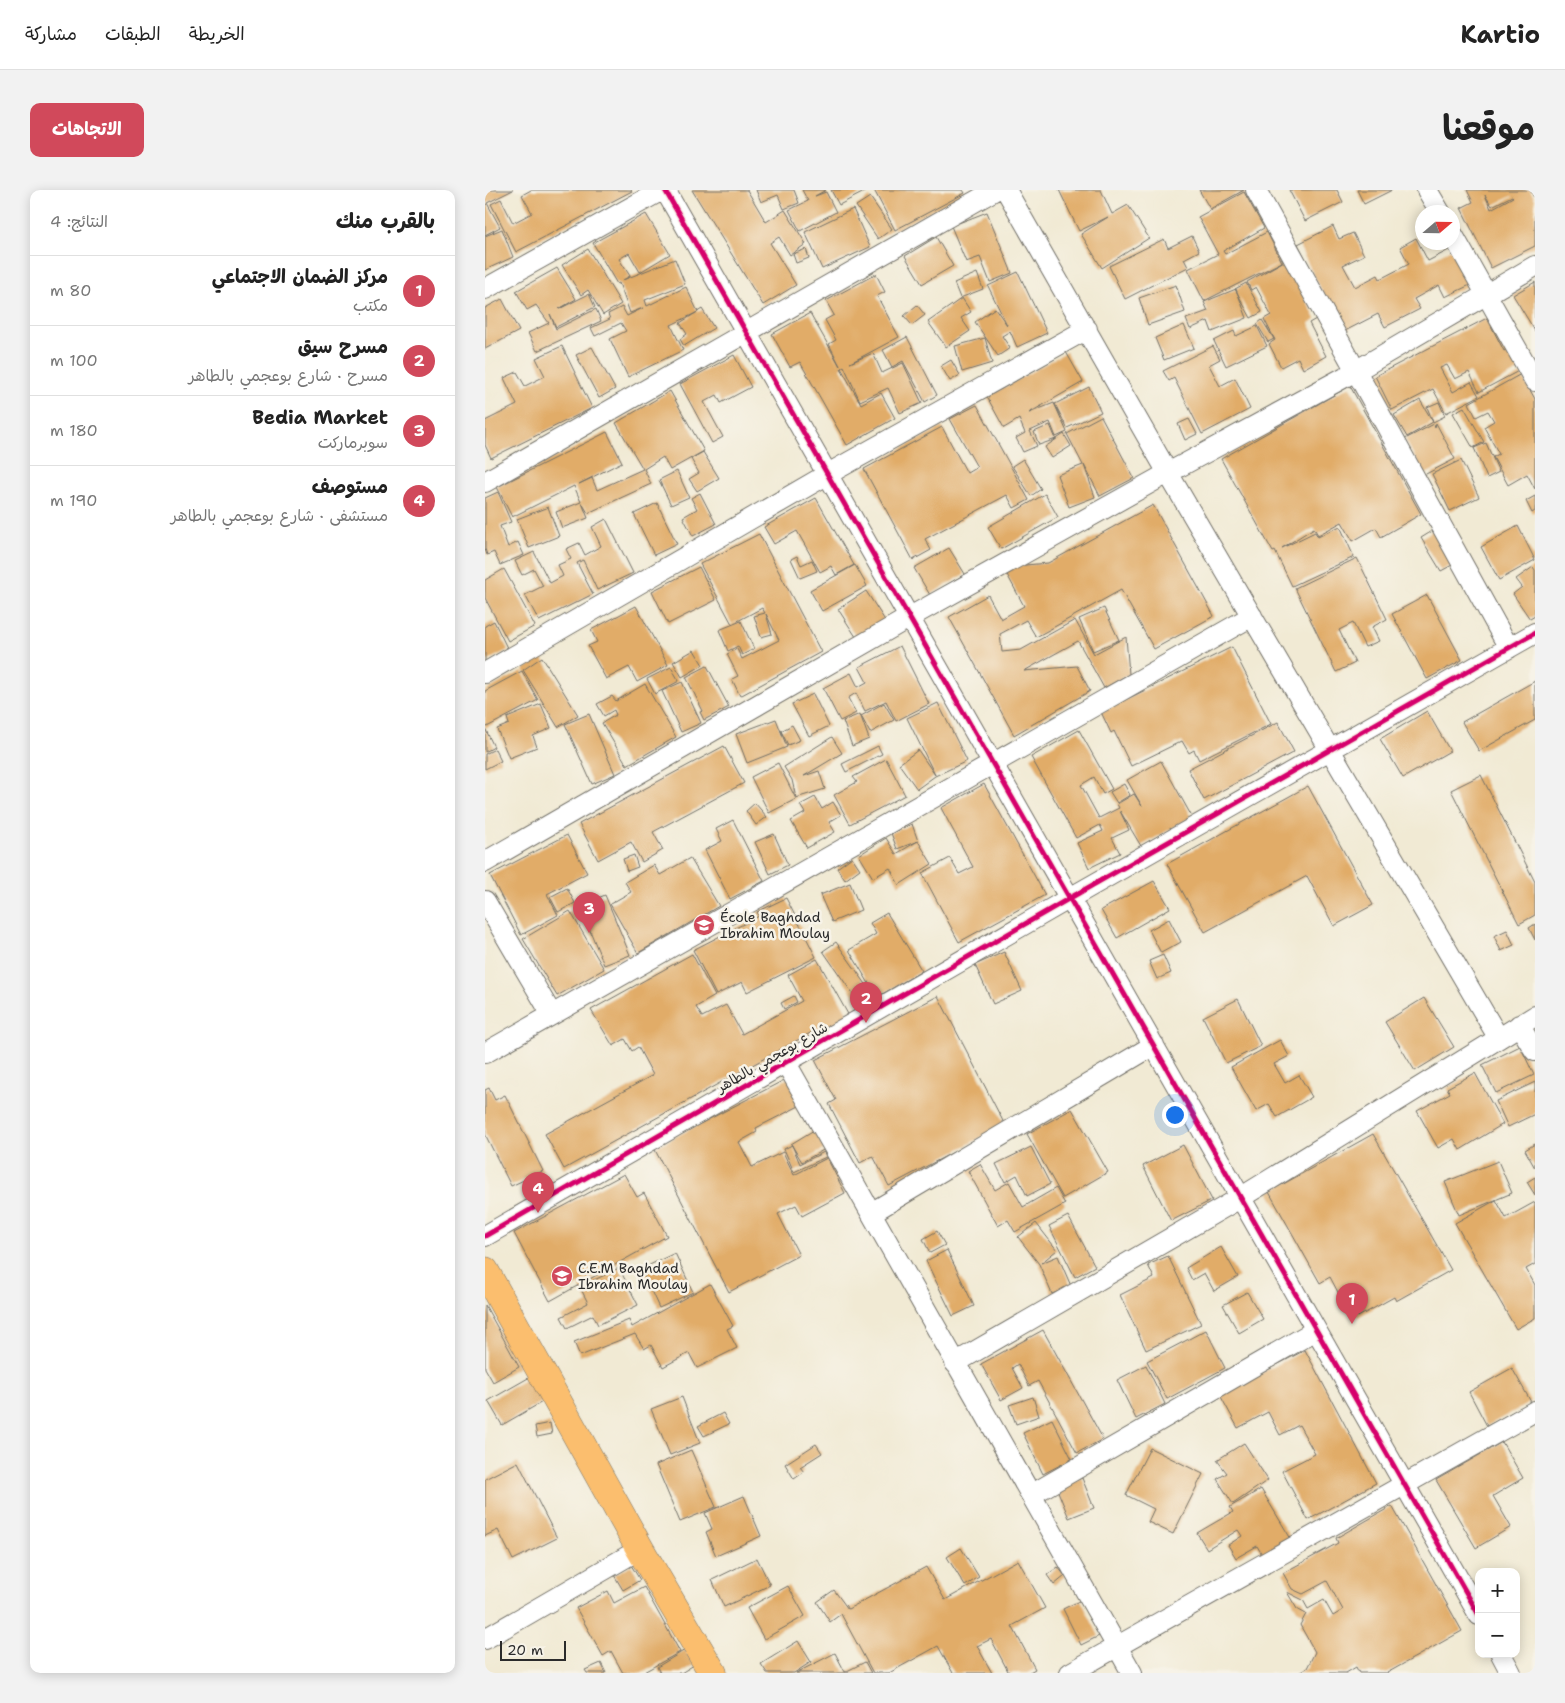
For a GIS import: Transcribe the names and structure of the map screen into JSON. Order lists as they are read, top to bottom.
{
  "streets": {
    "street": ["شارع بوعجمي بالطاهر"]
  },
  "places": {
    "school or university": ["École Baghdad Ibrahim Moulay", "C.E.M Baghdad Ibrahim Moulay"]
  },
  "scale_bar": "20 m",
  "north": "right",
  "page": {
    "header": "Kartio",
    "nav": ["الخريطة", "الطبقات", "مشاركة"],
    "title": "موقعنا",
    "buttons": "الاتجاهات",
    "heading": ["بالقرب منك", "النتائج: 4"],
    "list": [
      {
        "mark": "1",
        "name": "مركز الضمان الاجتماعي",
        "note": "مكتب",
        "value": "80 m"
      },
      {
        "mark": "2",
        "name": "مسرح سيق",
        "note": "مسرح · شارع بوعجمي بالطاهر",
        "value": "100 m"
      },
      {
        "mark": "3",
        "name": "Bedia Market",
        "note": "سوبرماركت",
        "value": "180 m"
      },
      {
        "mark": "4",
        "name": "مستوصف",
        "note": "مستشفى · شارع بوعجمي بالطاهر",
        "value": "190 m"
      }
    ],
    "pins": [
      "3",
      "2",
      "4",
      "1"
    ],
    "map_buttons": ["+", "−"],
    "scale": "20 m"
  }
}
